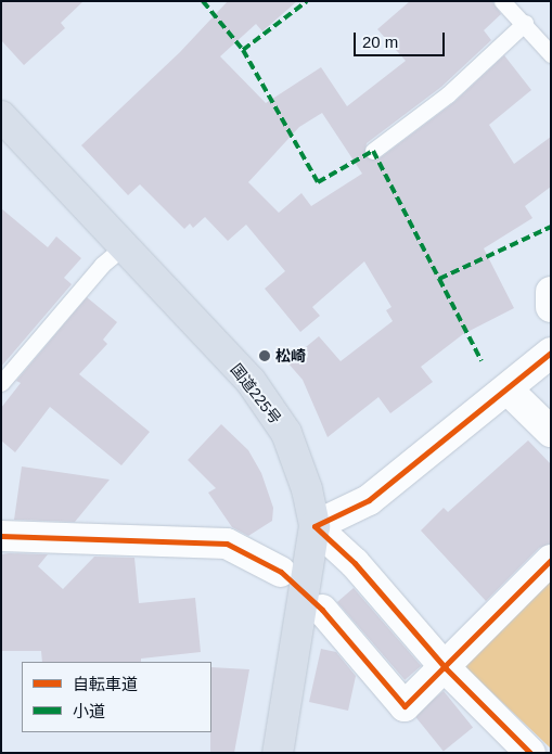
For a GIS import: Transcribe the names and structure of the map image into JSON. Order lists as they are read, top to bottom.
{
  "streets": {
    "highway": ["国道225号"]
  },
  "places": ["松崎"],
  "legend": ["自転車道", "小道"],
  "scale_bar": "20 m"
}
